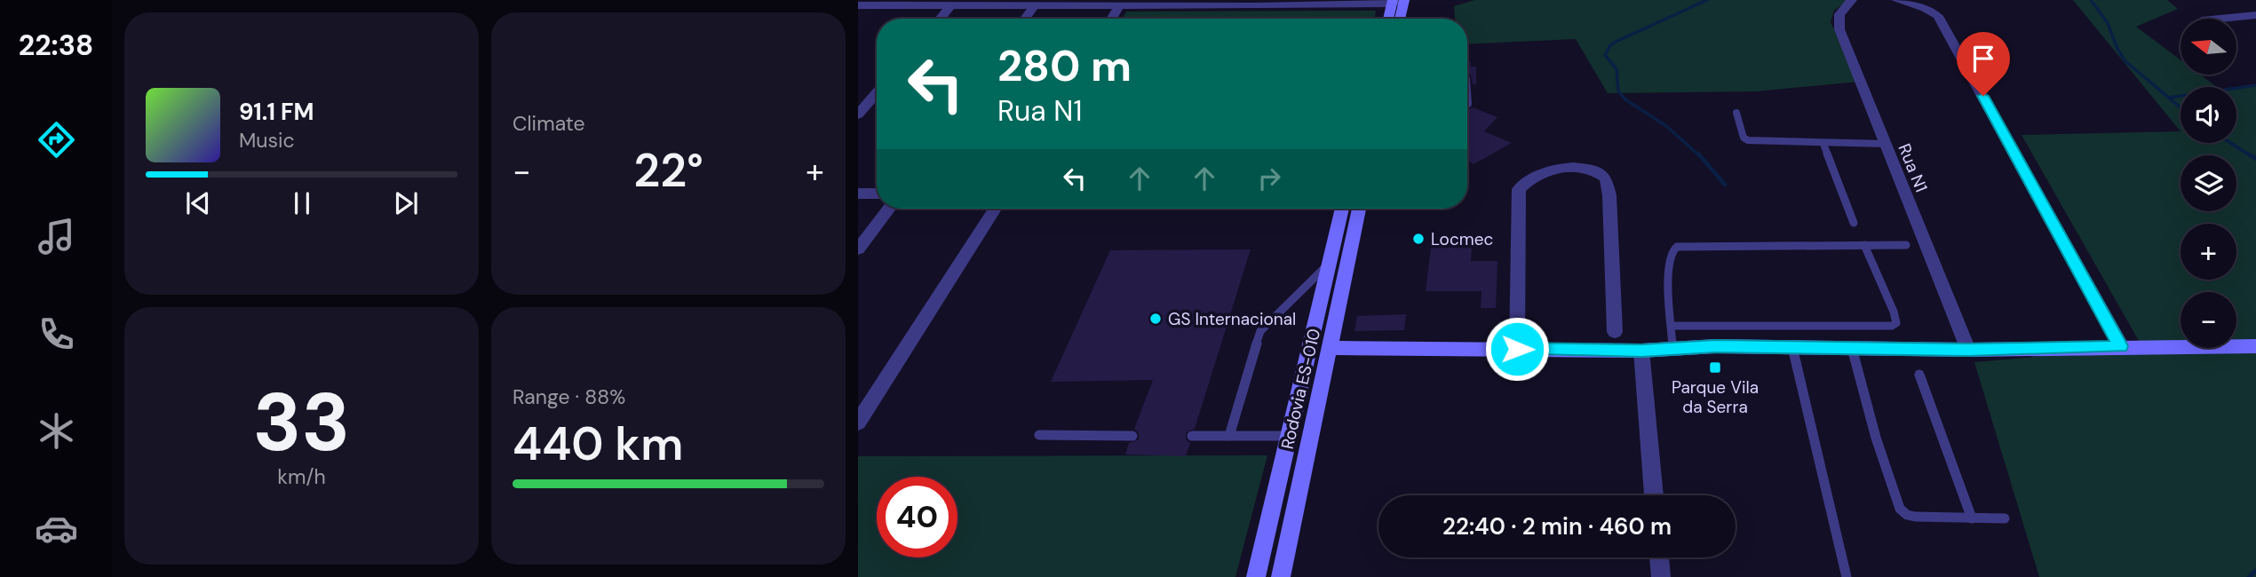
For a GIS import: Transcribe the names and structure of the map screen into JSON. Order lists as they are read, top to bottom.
{
  "streets": {
    "main road": ["Rodovia ES-010"],
    "street": ["Rua N1"]
  },
  "places": {
    "other": ["Locmec", "GS Internacional"],
    "transit": ["Parque Vila da Serra"]
  },
  "north": "left",
  "page": {
    "tabs": "22:38",
    "tile": [
      "Climate",
      ["33", "km/h"],
      ["Range · 88%", "440 km"]
    ],
    "map_buttons": ["+", "−"],
    "turn": ["280 m", "Rua N1"],
    "song": ["91.1 FM", "Music"],
    "heat": ["−", "22°", "+"],
    "limit": "40",
    "trip": "22:40 · 2 min · 460 m"
  }
}
